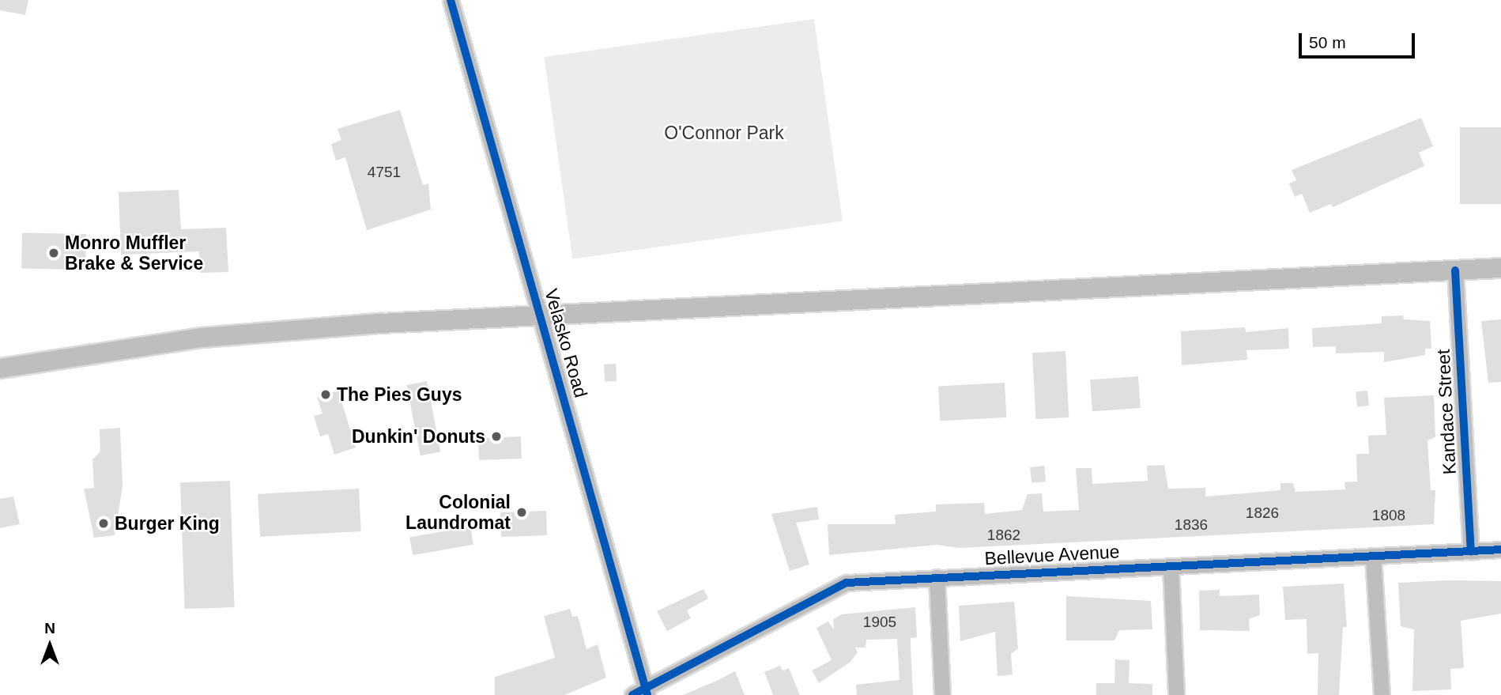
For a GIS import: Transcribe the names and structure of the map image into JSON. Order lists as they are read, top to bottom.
{
  "streets": {
    "street": ["Velasko Road", "Kandace Street", "Bellevue Avenue"]
  },
  "crossings": [
    ["Velasko Road", "Bellevue Avenue"],
    ["Kandace Street", "Bellevue Avenue"]
  ],
  "parks": ["O'Connor Park"],
  "places": [
    "Monro Muffler Brake & Service",
    "The Pies Guys",
    "Dunkin' Donuts",
    "Colonial Laundromat",
    "Burger King"
  ],
  "house_numbers": [
    "4751",
    "1826",
    "1808",
    "1836",
    "1862",
    "1905"
  ],
  "scale_bar": "50 m",
  "north": "top"
}
